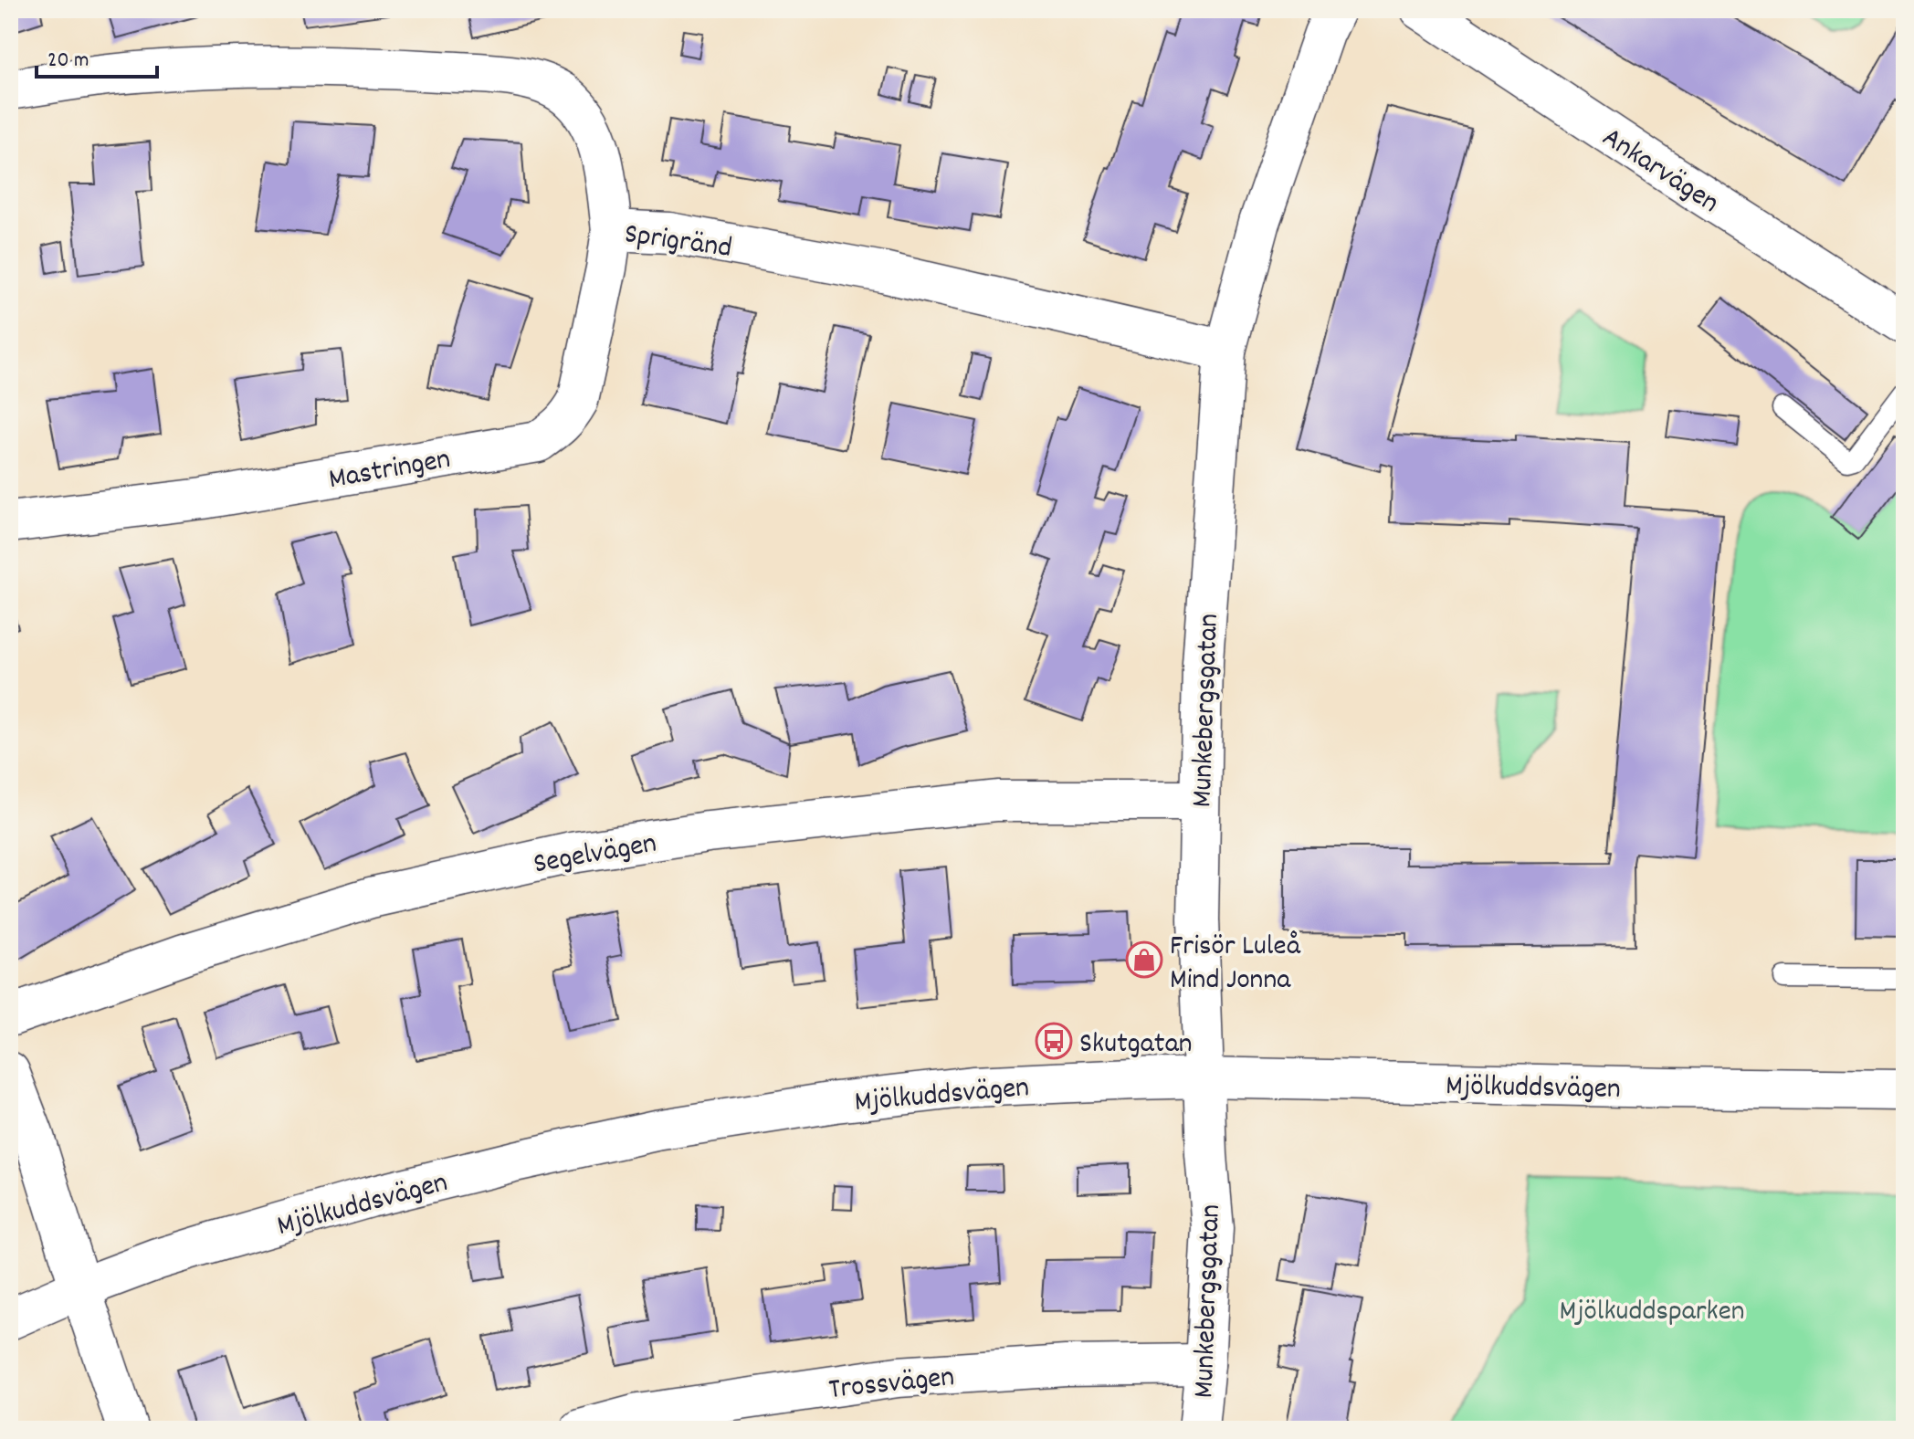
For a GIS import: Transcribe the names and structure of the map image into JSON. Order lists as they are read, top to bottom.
{
  "streets": {
    "street": [
      "Ankarvägen",
      "Sprigränd",
      "Mastringen",
      "Munkebergsgatan",
      "Segelvägen",
      "Mjölkuddsvägen",
      "Trossvägen"
    ]
  },
  "crossings": [
    ["Sprigränd", "Mastringen"],
    ["Sprigränd", "Munkebergsgatan"],
    ["Munkebergsgatan", "Segelvägen"],
    ["Munkebergsgatan", "Mjölkuddsvägen"],
    ["Munkebergsgatan", "Trossvägen"]
  ],
  "parks": ["Mjölkuddsparken"],
  "places": {
    "shop": ["Frisör Luleå Mind Jonna"],
    "bus stop": ["Skutgatan"]
  },
  "scale_bar": "20 m"
}
